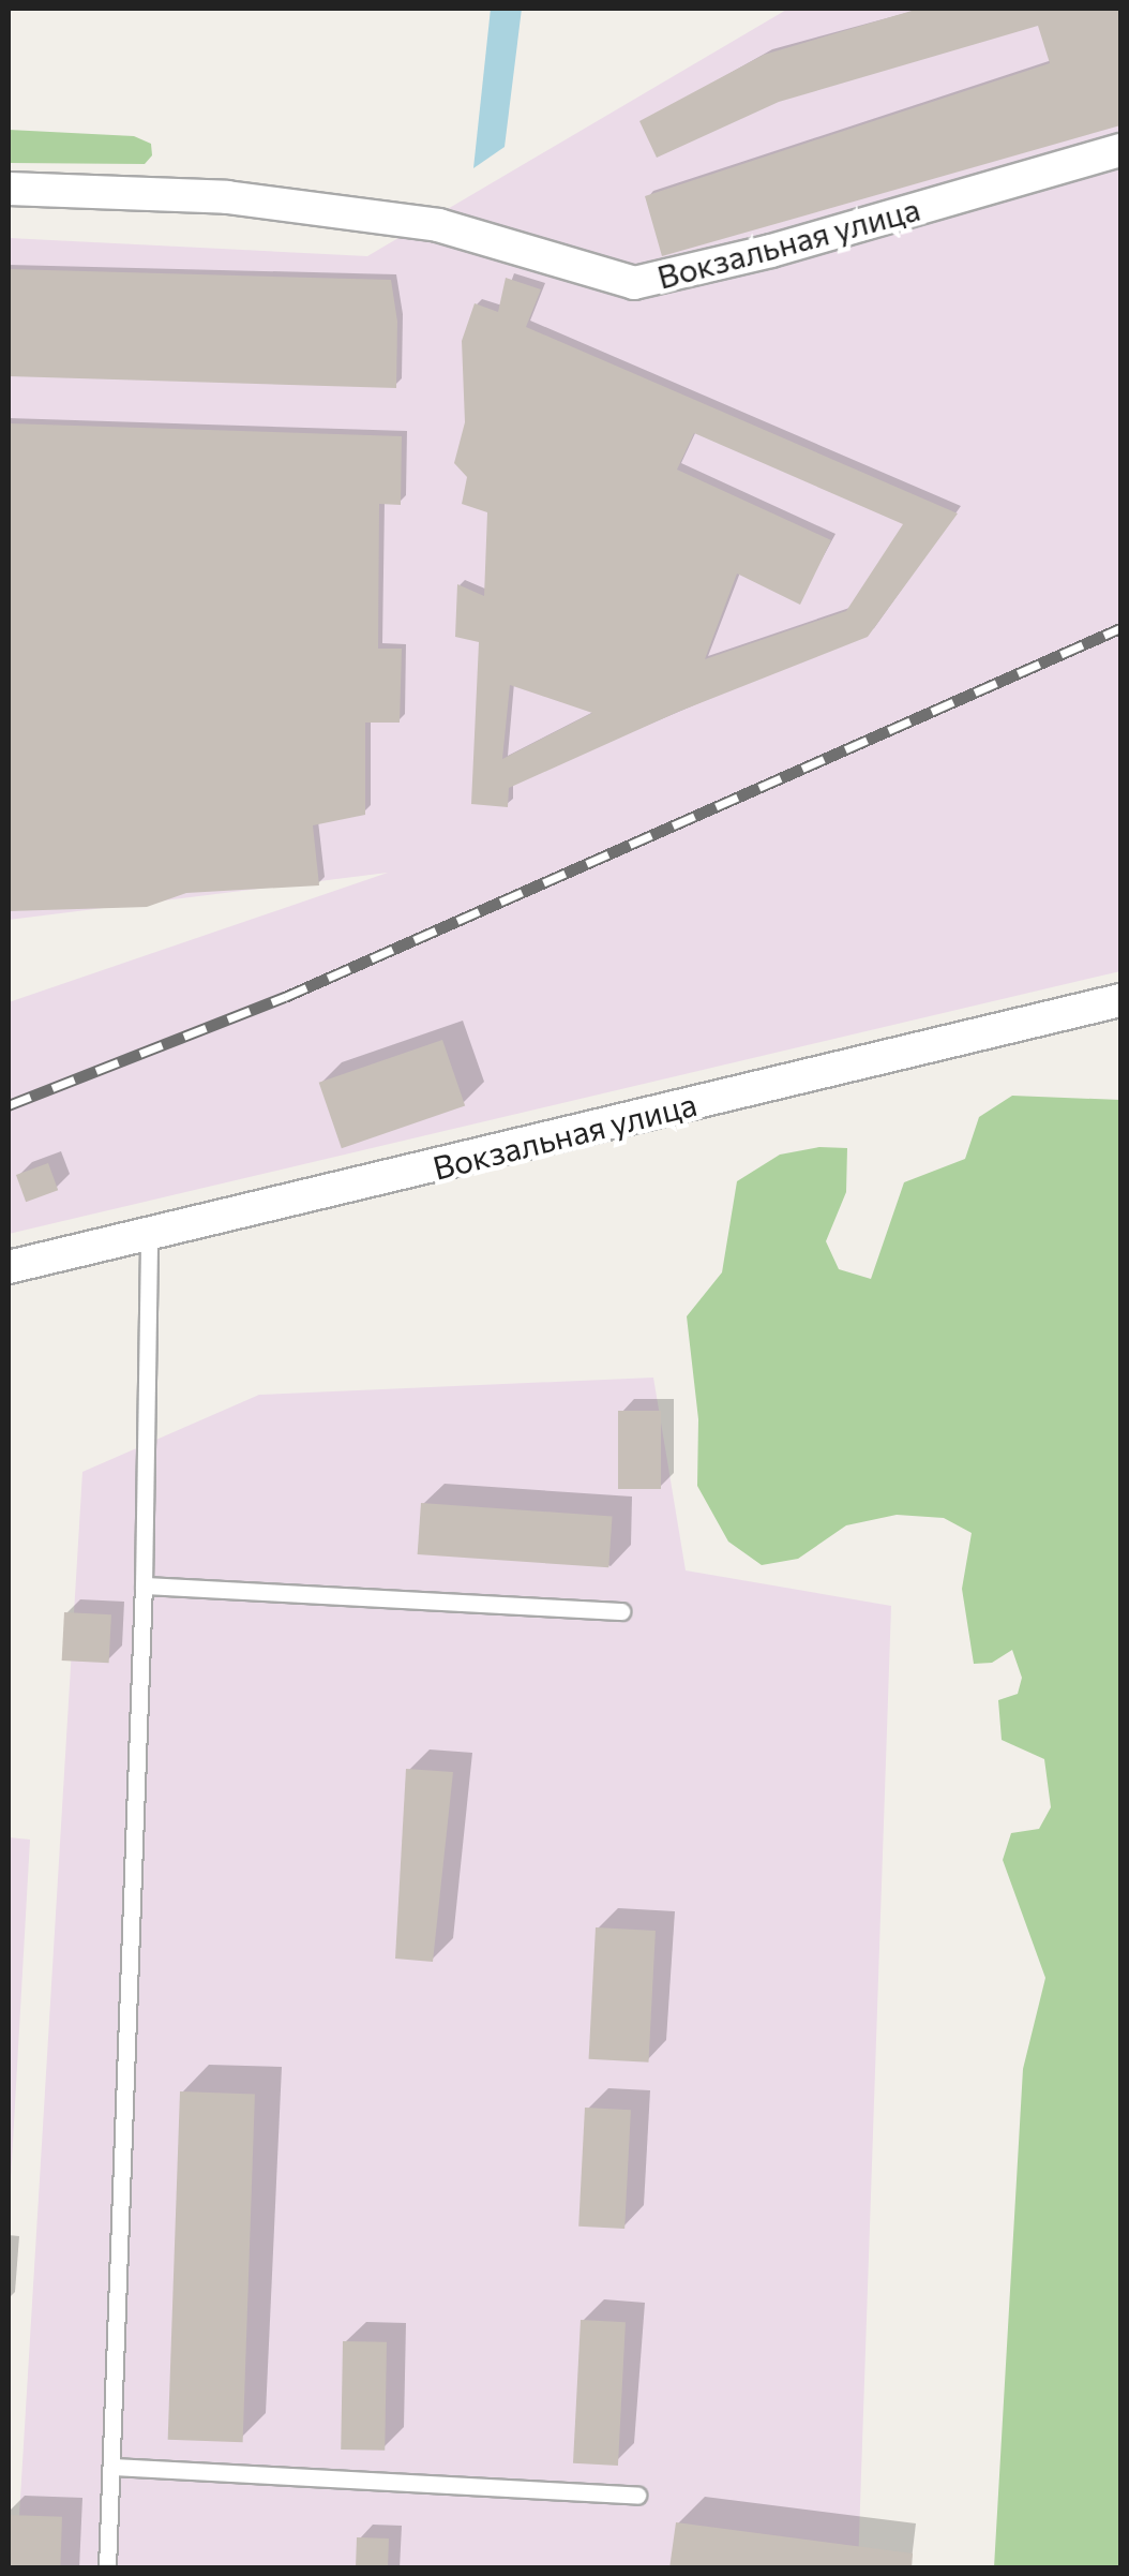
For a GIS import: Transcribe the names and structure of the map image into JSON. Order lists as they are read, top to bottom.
{
  "streets": {
    "street": ["Вокзальная улица"]
  }
}
